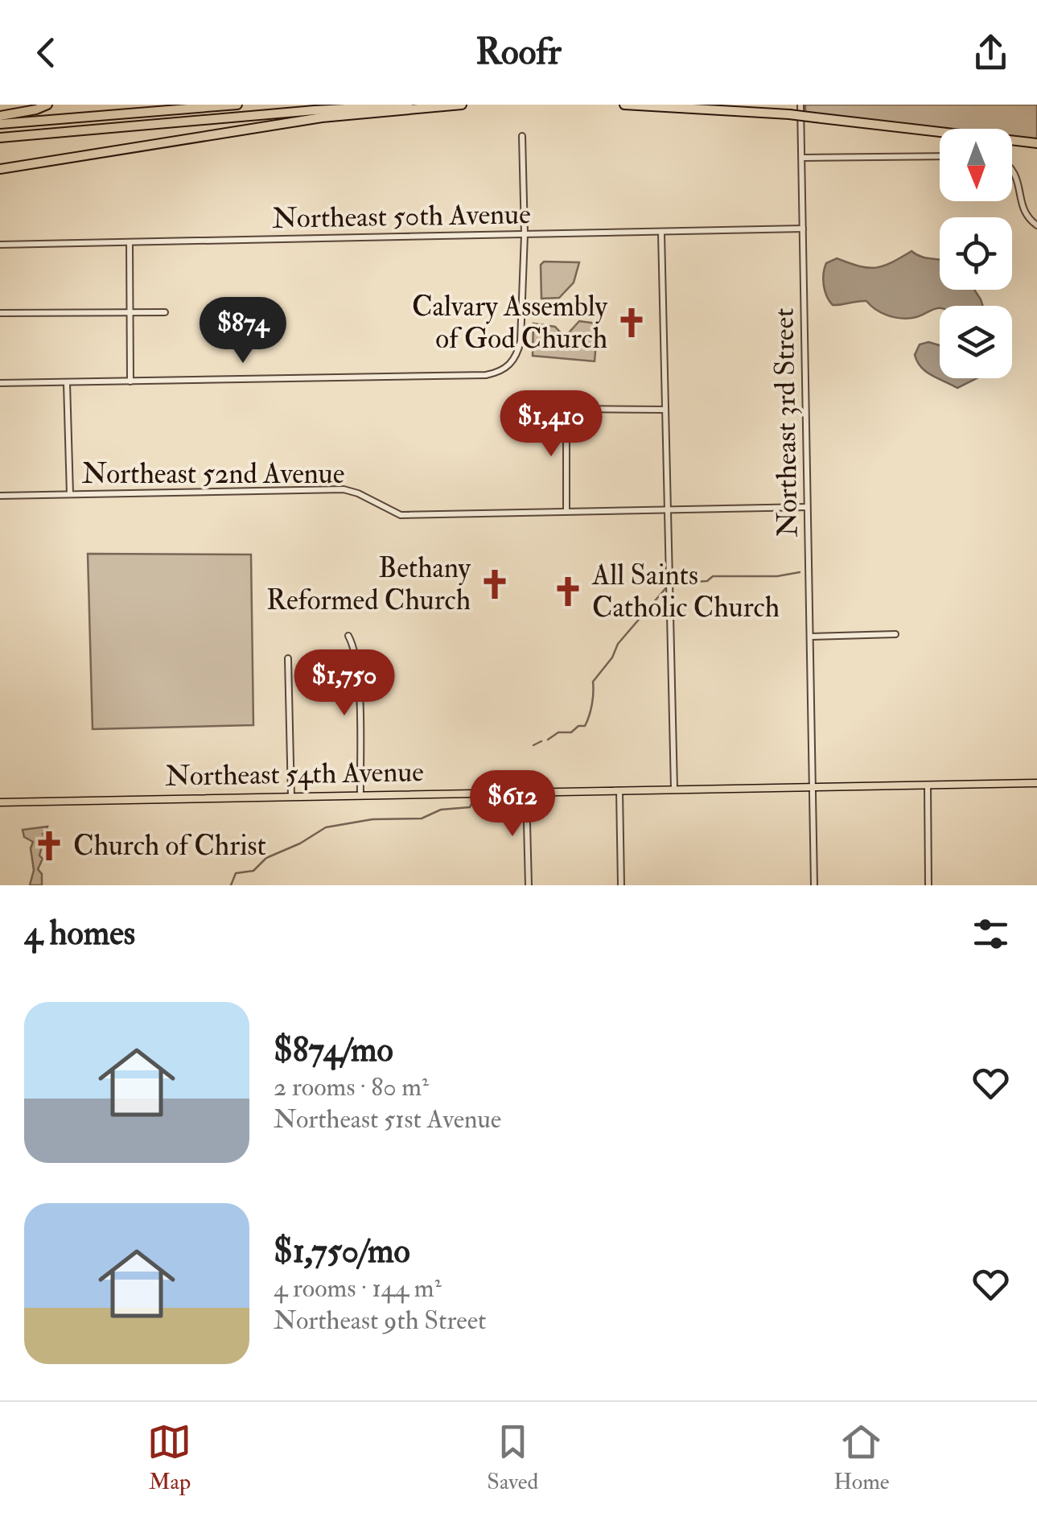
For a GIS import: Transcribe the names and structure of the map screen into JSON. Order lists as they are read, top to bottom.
{
  "streets": {
    "main road": ["Northeast 54th Avenue"],
    "street": ["Northeast 50th Avenue", "Northeast 3rd Street", "Northeast 52nd Avenue"]
  },
  "crossings": [
    ["Northeast 50th Avenue", "Northeast 3rd Street"],
    ["Northeast 3rd Street", "Northeast 52nd Avenue"],
    ["Northeast 3rd Street", "Northeast 54th Avenue"]
  ],
  "places": {
    "church": [
      "Calvary Assembly of God Church",
      "Bethany Reformed Church",
      "All Saints Catholic Church",
      "Church of Christ"
    ]
  },
  "north": "bottom",
  "page": {
    "header": "Roofr",
    "price": [
      "$874",
      "$1,410",
      "$1,750",
      "$612"
    ],
    "heading": "4 homes",
    "list": [
      {
        "name": "$874/mo",
        "note": "2 rooms · 80 m² · Northeast 51st Avenue"
      },
      {
        "name": "$1,750/mo",
        "note": "4 rooms · 144 m² · Northeast 9th Street"
      }
    ],
    "tabs": ["Map", "Saved", "Home"]
  }
}
